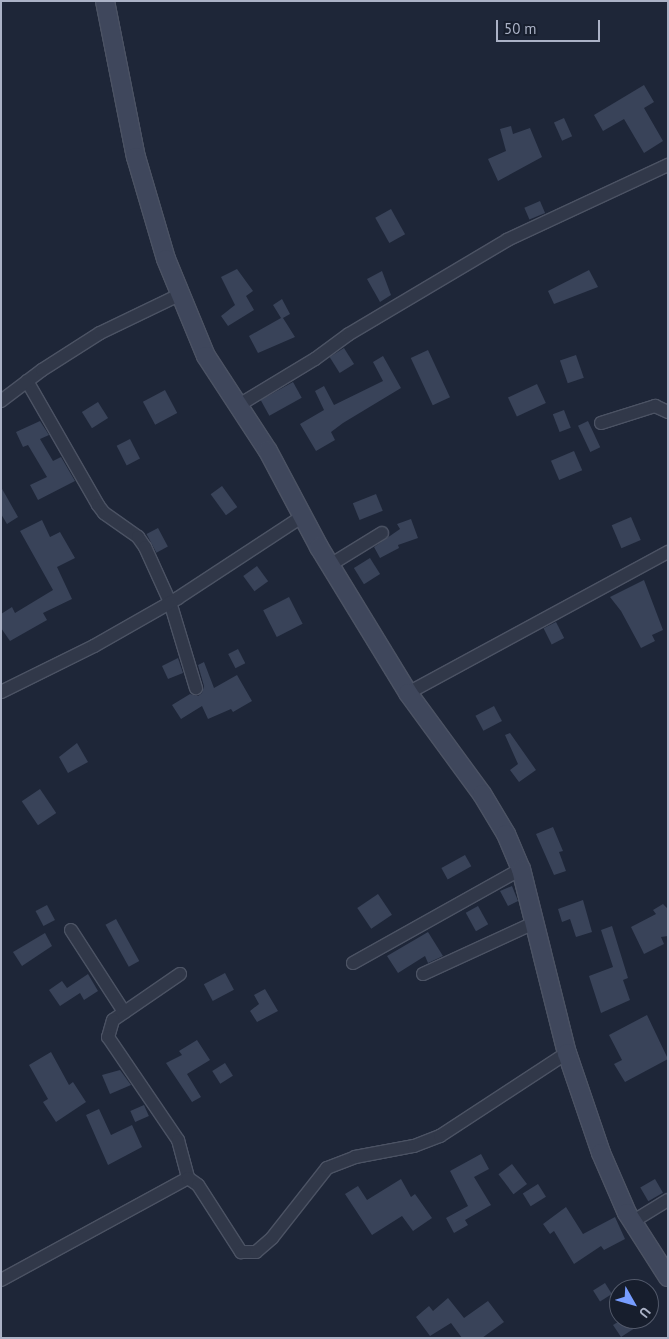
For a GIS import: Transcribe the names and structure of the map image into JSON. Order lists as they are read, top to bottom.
{
  "scale_bar": "50 m",
  "north": "bottom right"
}
